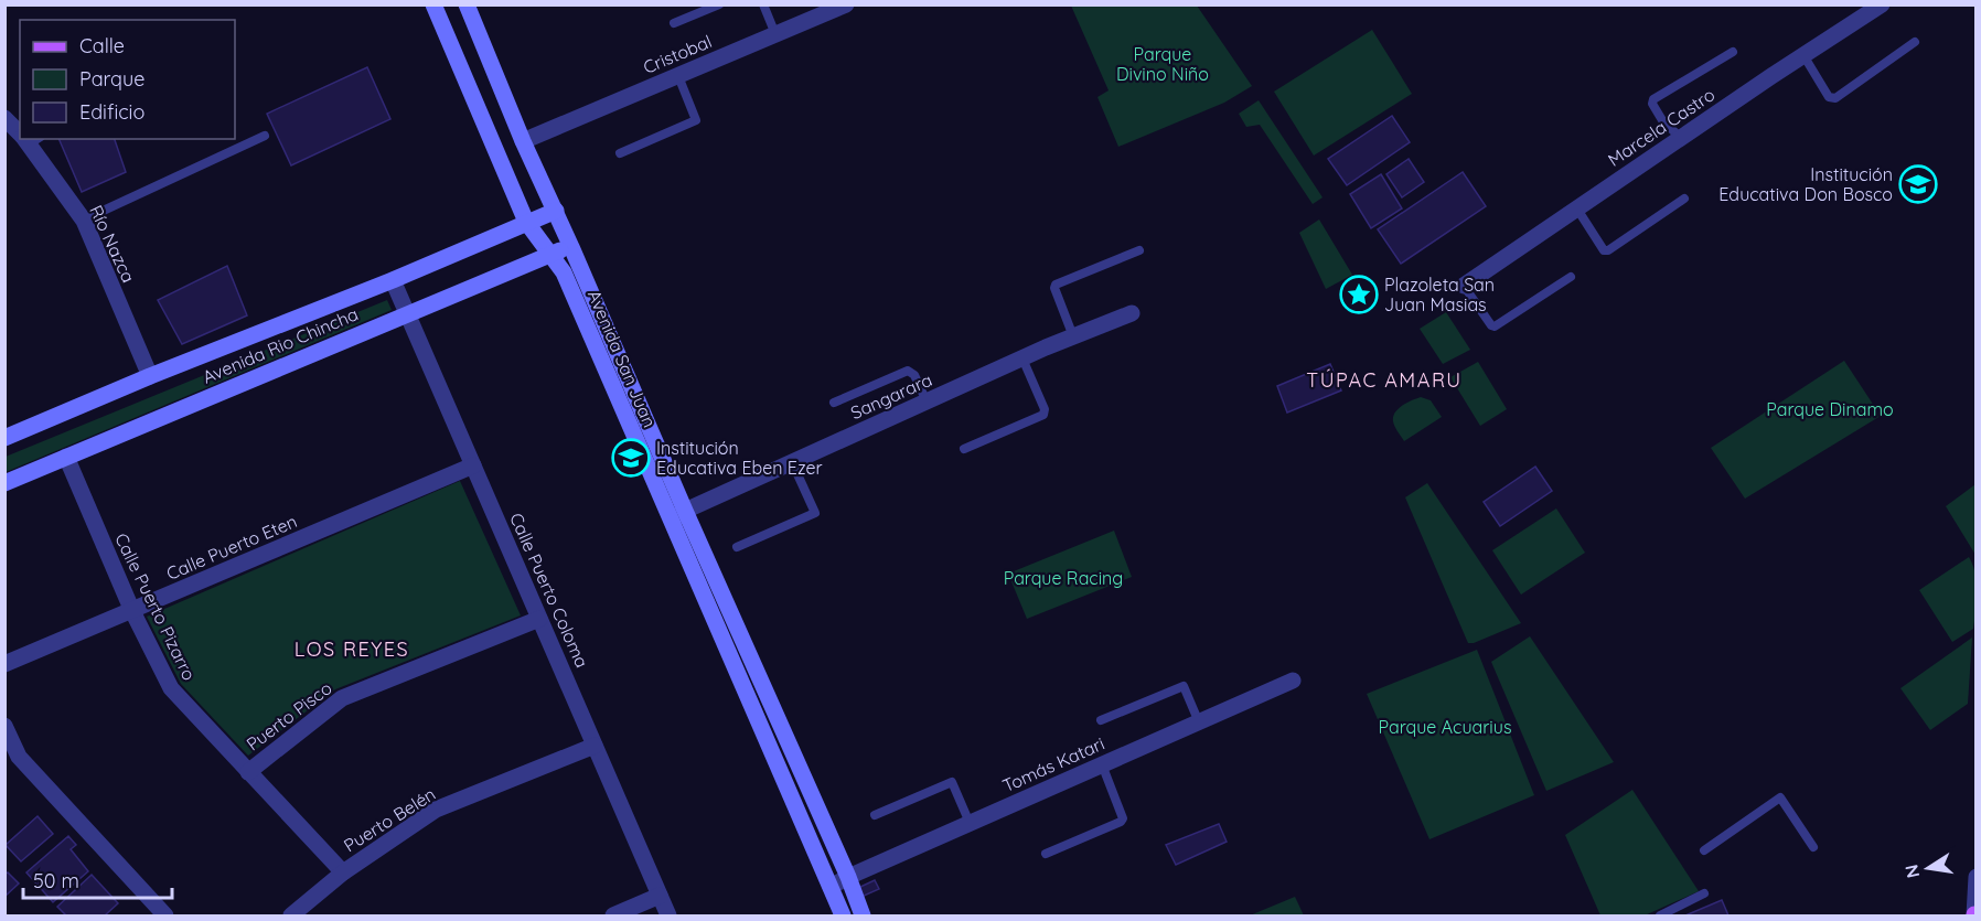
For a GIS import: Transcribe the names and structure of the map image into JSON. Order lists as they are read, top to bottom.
{
  "streets": {
    "street": [
      "Cristobal",
      "Marcela Castro",
      "Río Nazca",
      "Avenida Rio Chincha",
      "Avenida San Juan",
      "Sangarara",
      "Calle Puerto Eten",
      "Calle Puerto Coloma",
      "Calle Puerto Pizarro",
      "Puerto Pisco",
      "Tomás Katari",
      "Puerto Belén"
    ]
  },
  "crossings": [
    ["Cristobal", "Avenida San Juan"],
    ["Río Nazca", "Avenida Rio Chincha"],
    ["Avenida Rio Chincha", "Avenida San Juan"],
    ["Avenida Rio Chincha", "Calle Puerto Coloma"],
    ["Avenida Rio Chincha", "Calle Puerto Pizarro"],
    ["Avenida San Juan", "Sangarara"],
    ["Avenida San Juan", "Tomás Katari"],
    ["Calle Puerto Eten", "Calle Puerto Coloma"],
    ["Calle Puerto Eten", "Calle Puerto Pizarro"],
    ["Calle Puerto Coloma", "Puerto Pisco"],
    ["Calle Puerto Coloma", "Puerto Belén"],
    ["Calle Puerto Pizarro", "Puerto Pisco"],
    ["Calle Puerto Pizarro", "Puerto Belén"]
  ],
  "districts": ["TÚPAC AMARU", "LOS REYES"],
  "parks": [
    "Parque Divino Niño",
    "Parque Dinamo",
    "Parque Racing",
    "Parque Acuarius"
  ],
  "places": {
    "school or university": ["Institución Educativa Don Bosco", "Institución Educativa Eben Ezer"],
    "place": ["Plazoleta San Juan Masias"]
  },
  "legend": ["Calle", "Parque", "Edificio"],
  "scale_bar": "50 m",
  "north": "left"
}
